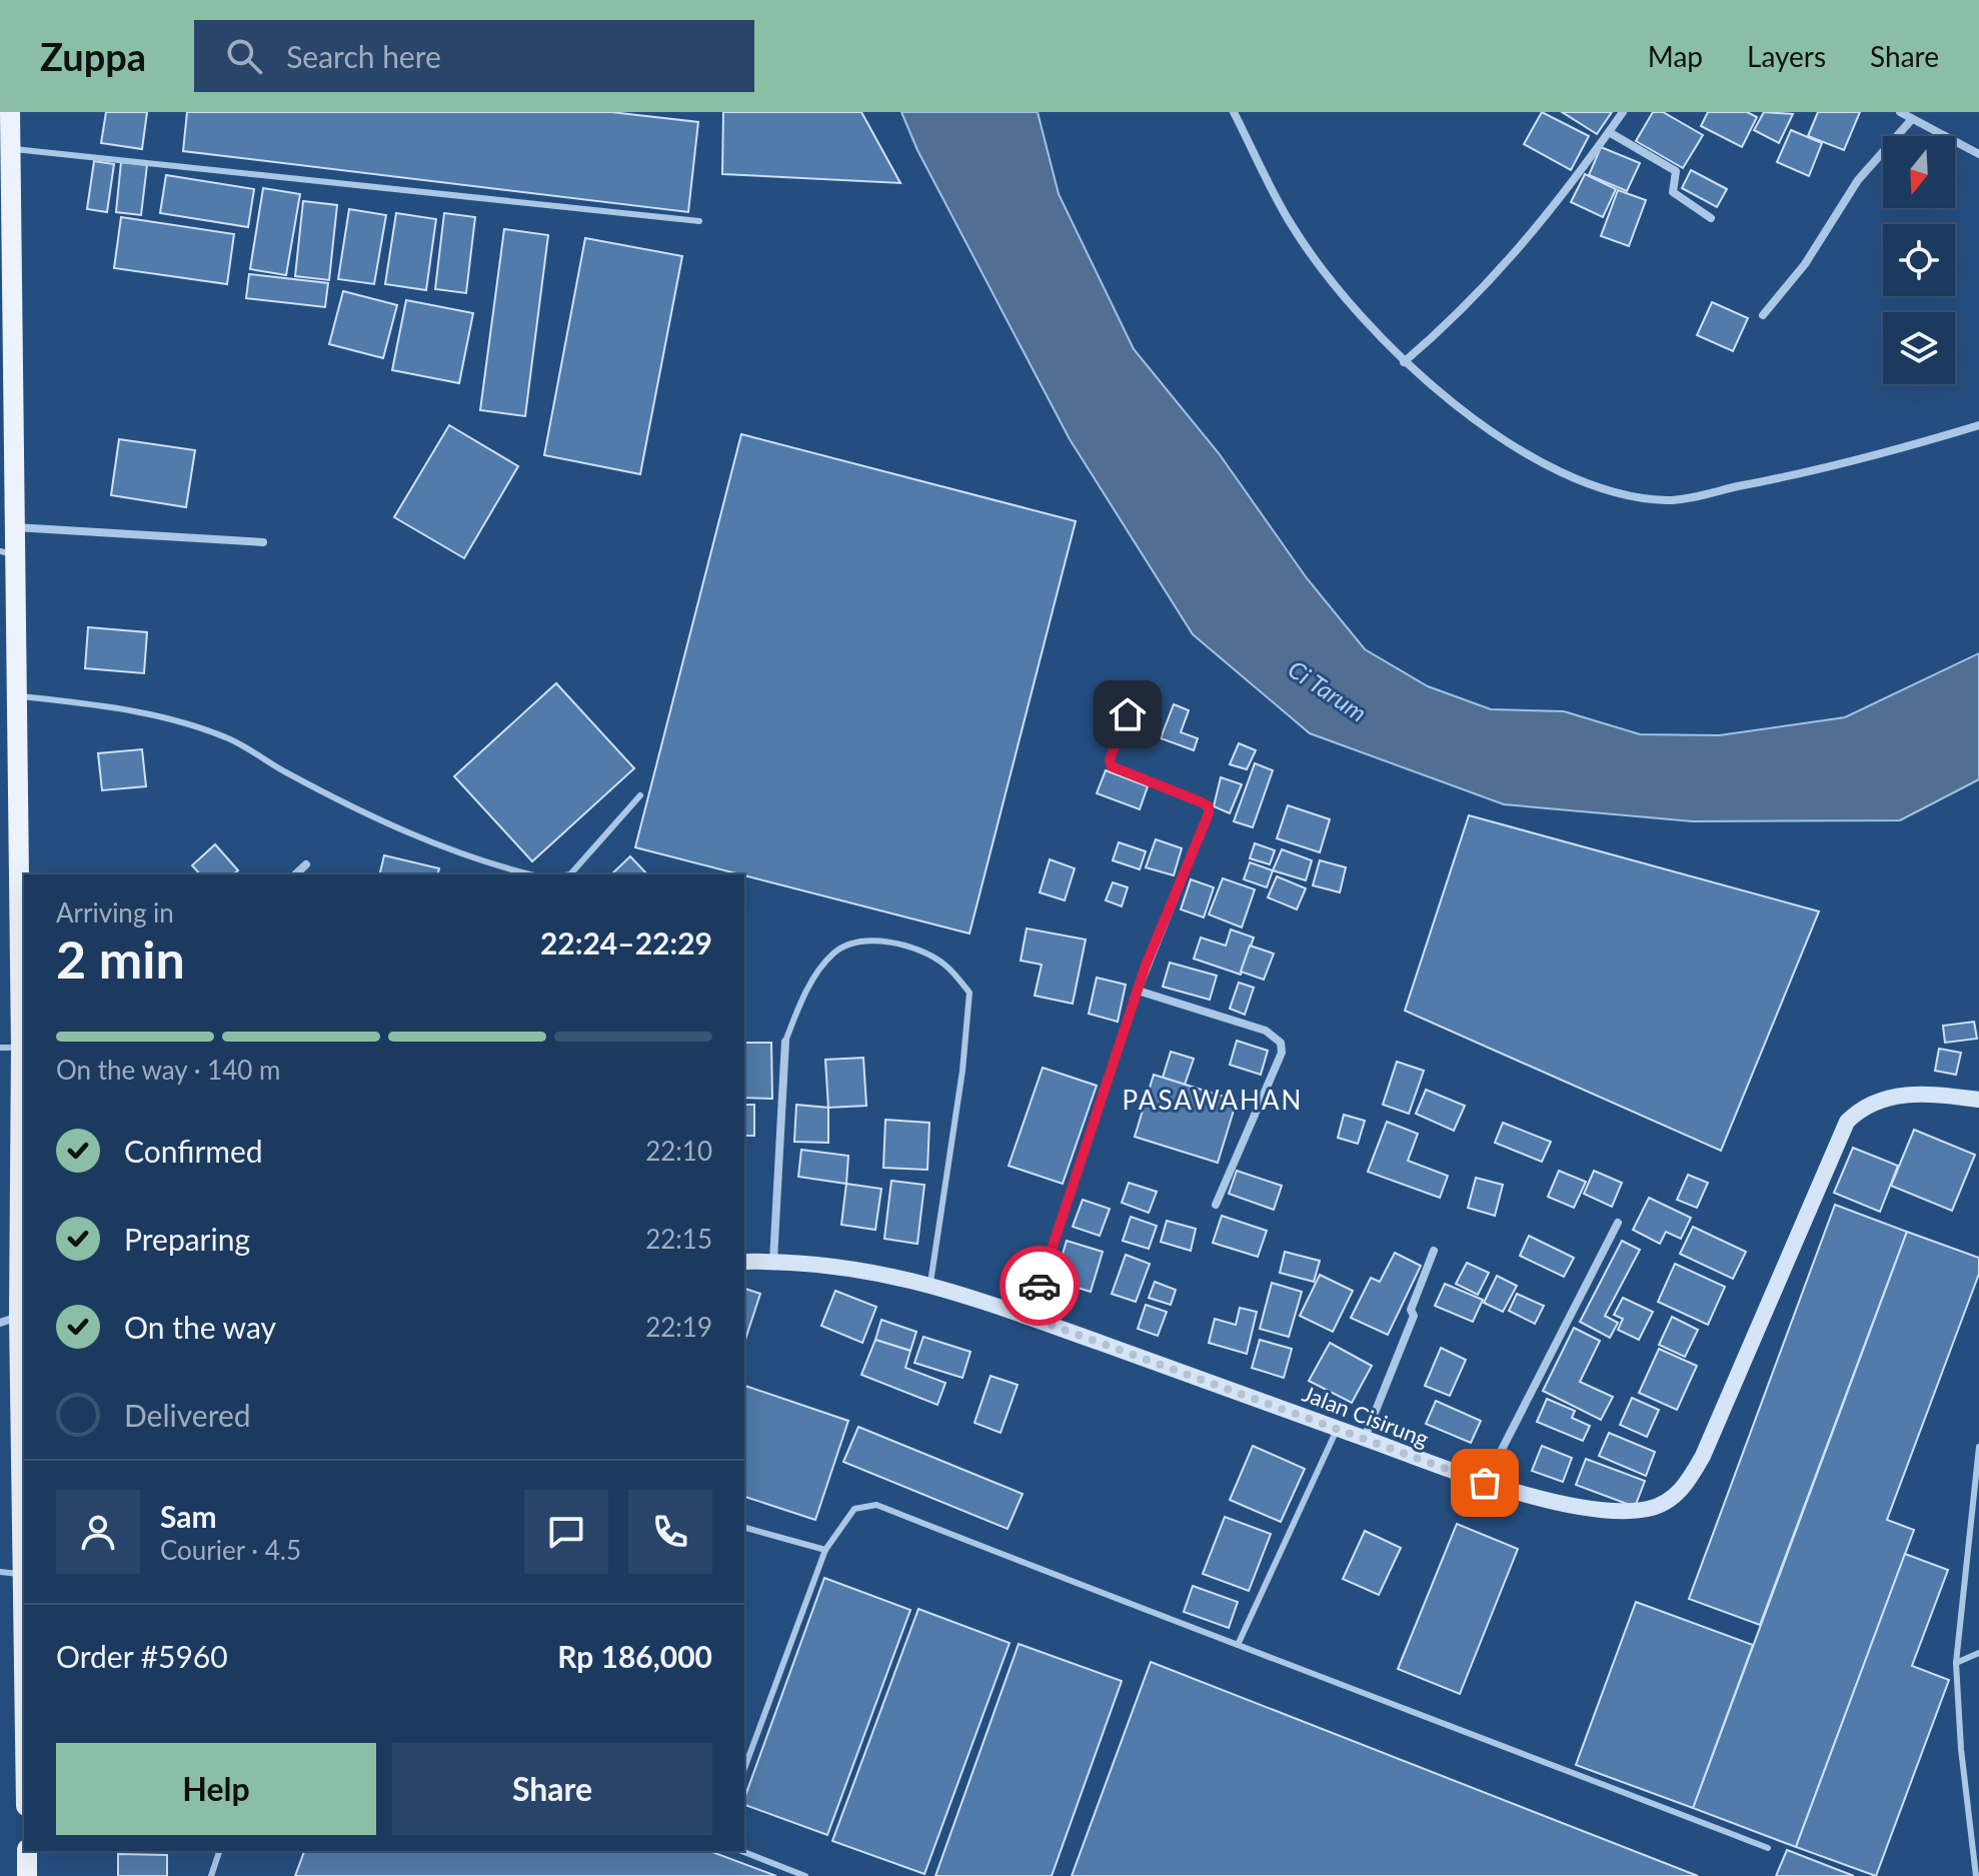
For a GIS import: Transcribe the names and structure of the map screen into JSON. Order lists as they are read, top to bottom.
{
  "streets": {
    "main road": ["Jalan Cisirung"]
  },
  "districts": ["PASAWAHAN"],
  "water": ["Ci Tarum"],
  "north": "bottom",
  "page": {
    "header": "Zuppa",
    "search": "Search here",
    "nav": ["Map", "Layers", "Share"],
    "heading": ["2 min", "Arriving in", "22:24–22:29"],
    "panel": [
      "Sam",
      "Courier · 4.5",
      "Order #5960",
      "Rp 186,000"
    ],
    "bar": "On the way · 140 m",
    "list": [
      ["Confirmed", "22:10"],
      ["Preparing", "22:15"],
      ["On the way", "22:19"],
      "Delivered"
    ],
    "buttons": ["Help", "Share"]
  }
}
